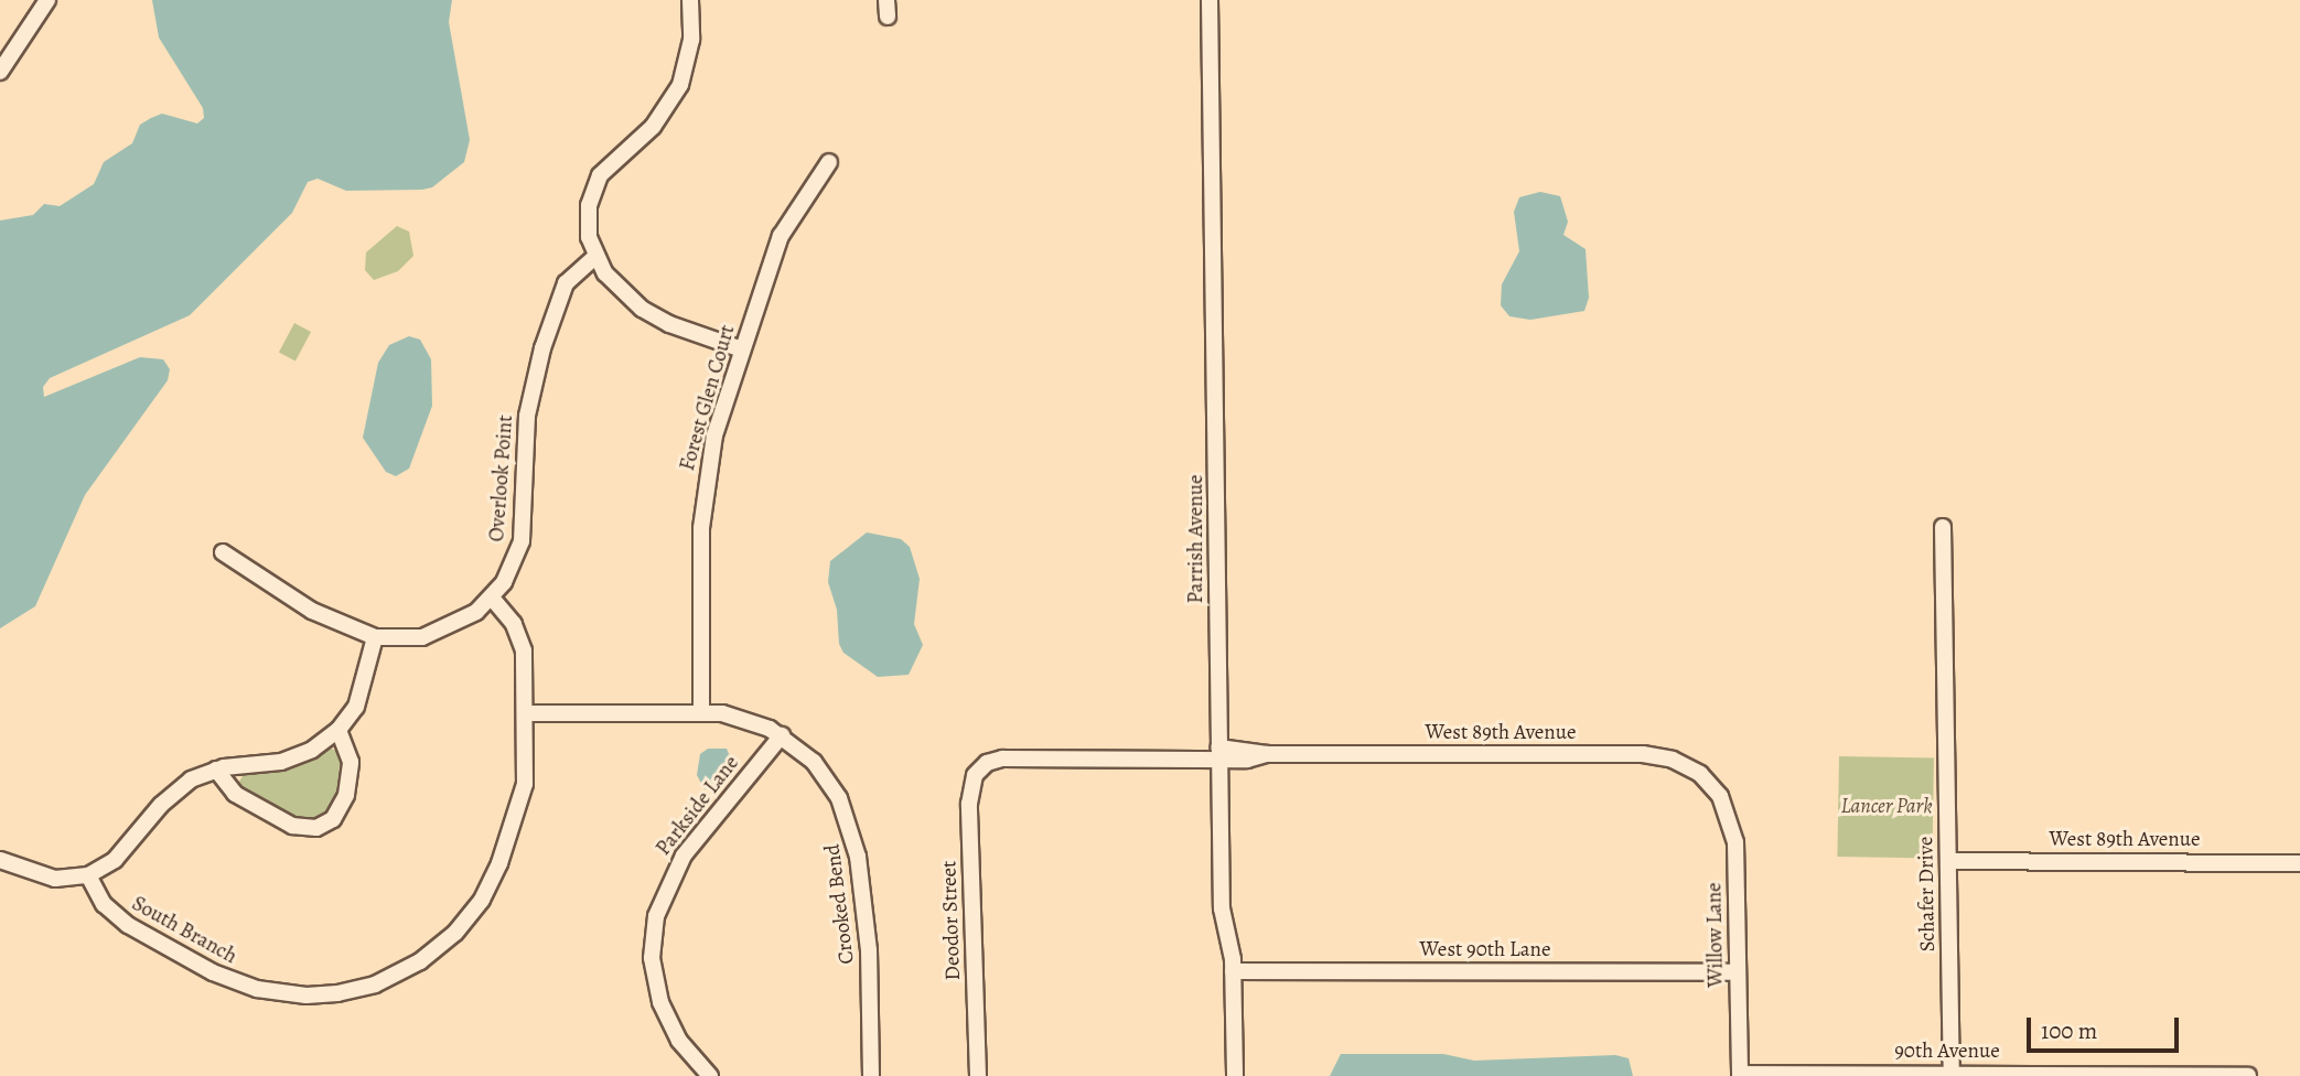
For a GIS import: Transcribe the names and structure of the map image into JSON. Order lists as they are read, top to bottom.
{
  "streets": {
    "street": [
      "Forest Glen Court",
      "Overlook Point",
      "Parrish Avenue",
      "West 89th Avenue",
      "Parkside Lane",
      "Schafer Drive",
      "Crooked Bend",
      "Deodor Street",
      "South Branch",
      "Willow Lane",
      "West 90th Lane",
      "90th Avenue"
    ]
  },
  "crossings": [
    ["Forest Glen Court", "Crooked Bend"],
    ["Overlook Point", "South Branch"],
    ["Parrish Avenue", "West 89th Avenue"],
    ["Parrish Avenue", "West 90th Lane"],
    ["West 89th Avenue", "Schafer Drive"],
    ["West 89th Avenue", "Deodor Street"],
    ["West 89th Avenue", "Willow Lane"],
    ["Parkside Lane", "Crooked Bend"],
    ["Schafer Drive", "90th Avenue"],
    ["Crooked Bend", "South Branch"],
    ["Willow Lane", "West 90th Lane"],
    ["Willow Lane", "90th Avenue"]
  ],
  "parks": ["Lancer Park"],
  "scale_bar": "100 m"
}
